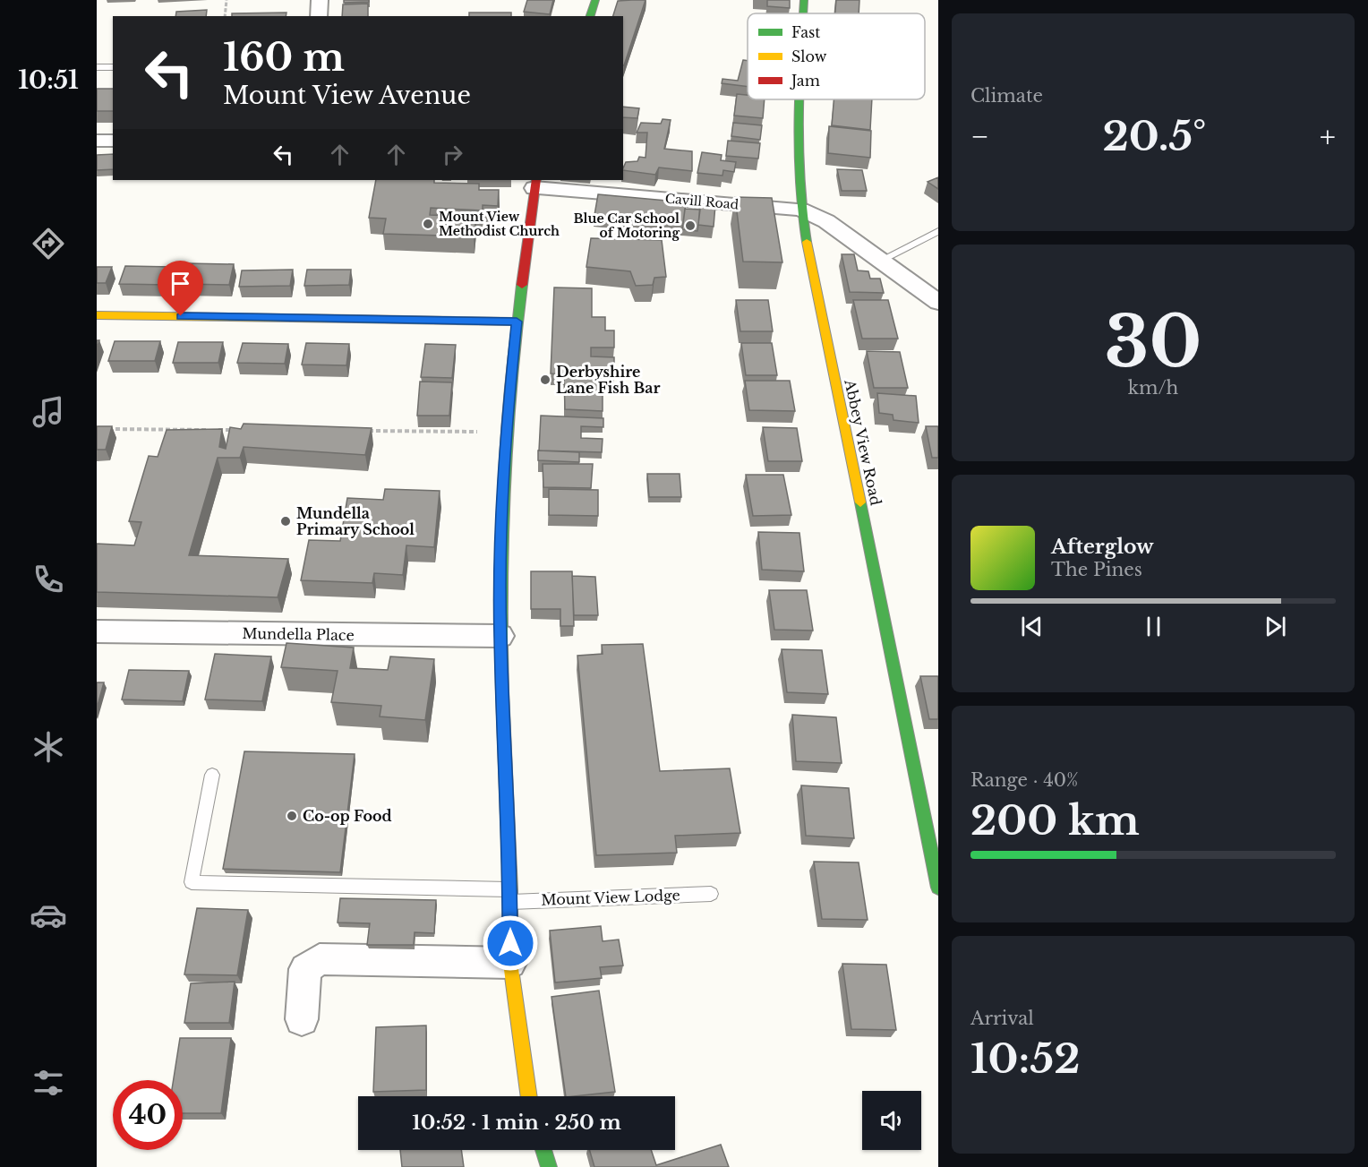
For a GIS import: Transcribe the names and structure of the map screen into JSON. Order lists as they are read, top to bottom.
{
  "streets": {
    "street": ["Cavill Road", "Abbey View Road", "Mundella Place"],
    "lane": ["Mount View Lodge"]
  },
  "crossings": [
    ["Cavill Road", "Abbey View Road"]
  ],
  "places": [
    "Mount View Methodist Church",
    "Blue Car School of Motoring",
    "Derbyshire Lane Fish Bar",
    "Mundella Primary School",
    "Co-op Food"
  ],
  "legend": ["Fast", "Slow", "Jam"],
  "page": {
    "tabs": "10:51",
    "tile": [
      "Climate",
      ["30", "km/h"],
      ["Range · 40%", "200 km"],
      ["Arrival", "10:52"]
    ],
    "turn": ["160 m", "Mount View Avenue"],
    "heat": ["−", "20.5°", "+"],
    "song": ["Afterglow", "The Pines"],
    "limit": "40",
    "trip": "10:52 · 1 min · 250 m"
  }
}
